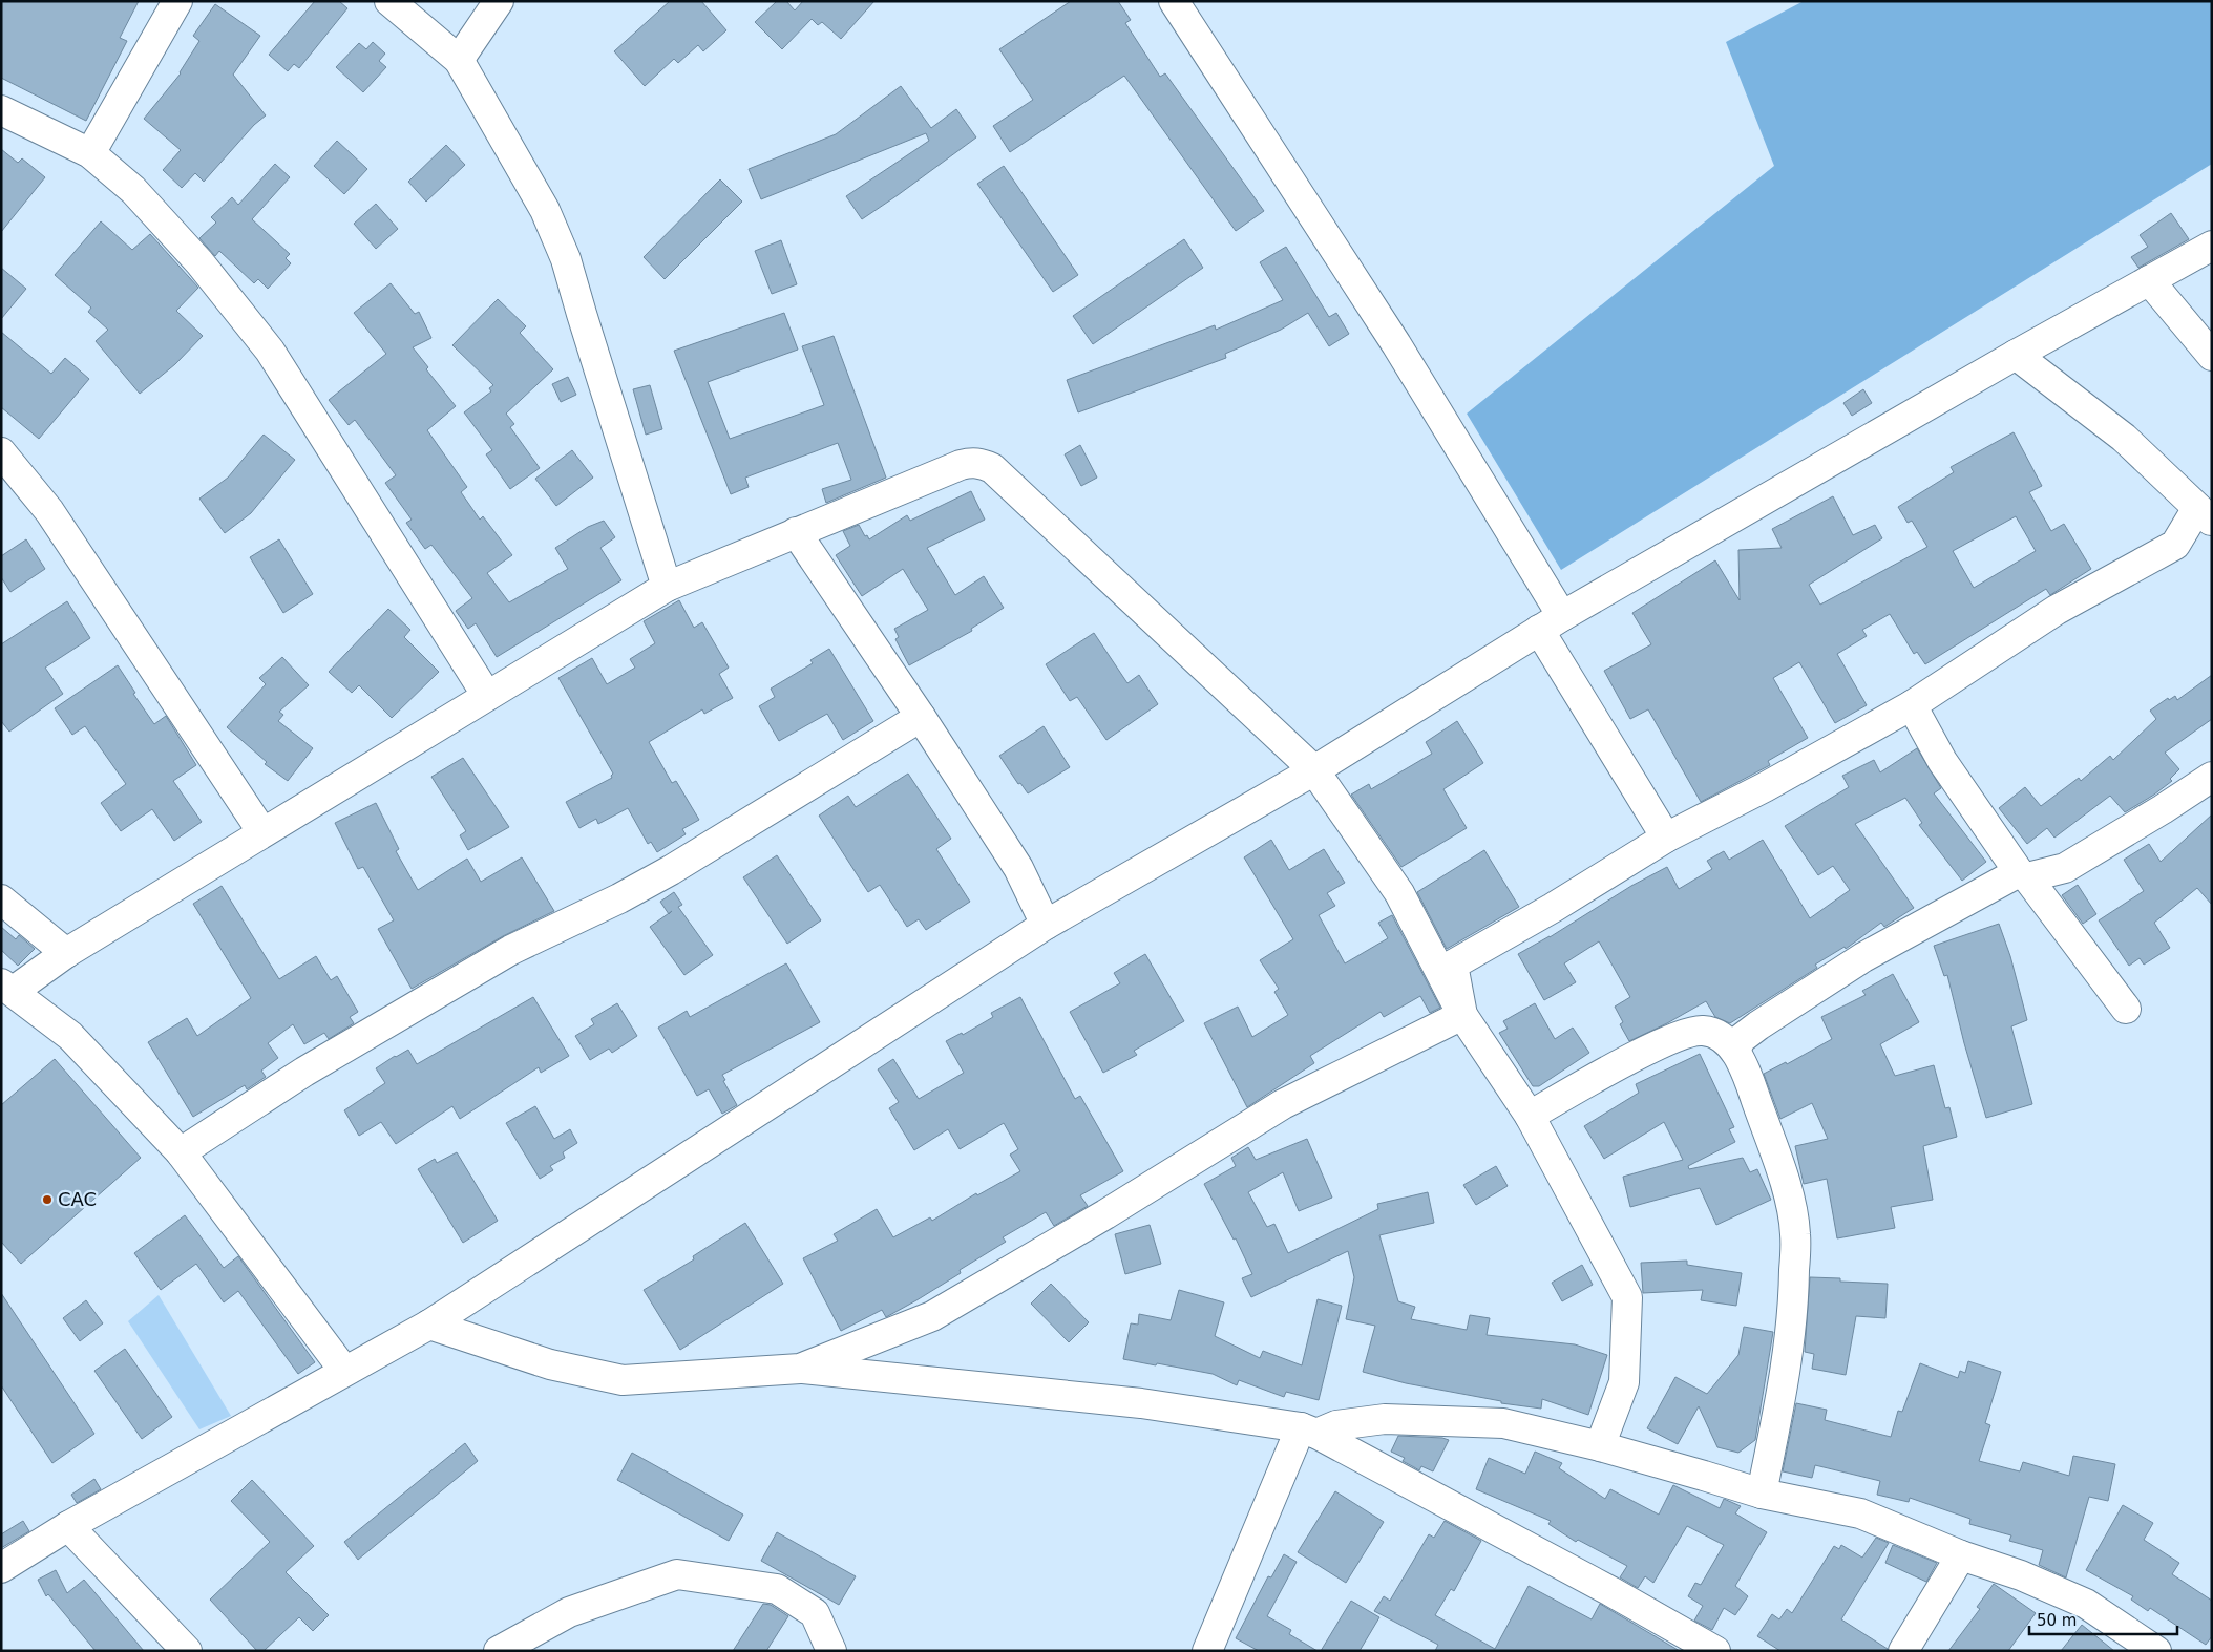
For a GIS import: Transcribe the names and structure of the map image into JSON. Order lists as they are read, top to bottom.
{
  "places": ["CAC"],
  "scale_bar": "50 m"
}
